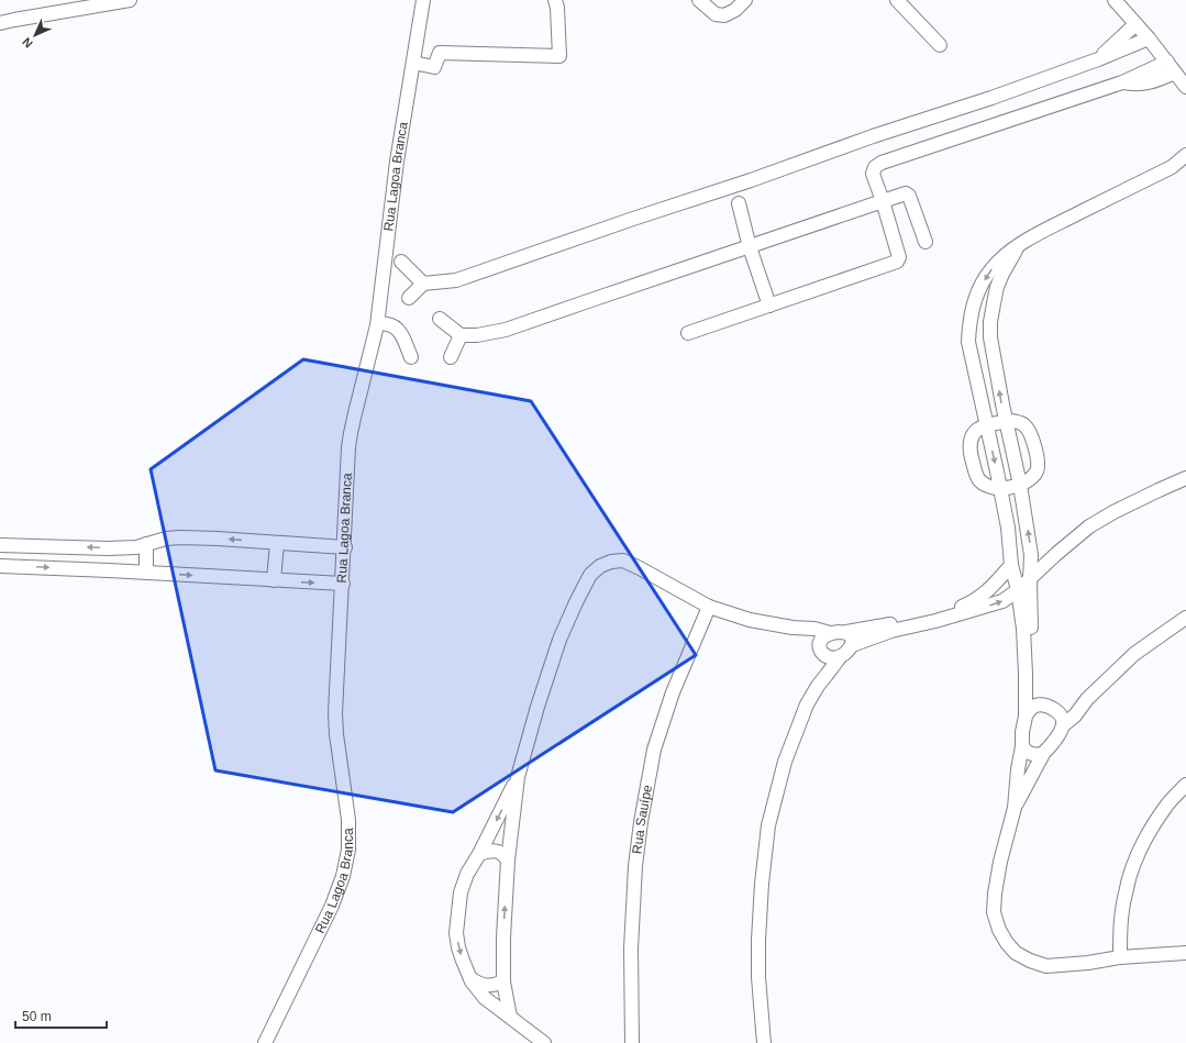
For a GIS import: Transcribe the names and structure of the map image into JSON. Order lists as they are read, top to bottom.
{
  "streets": {
    "street": ["Rua Lagoa Branca", "Rua Sauípe"]
  },
  "scale_bar": "50 m",
  "north": "bottom left"
}
